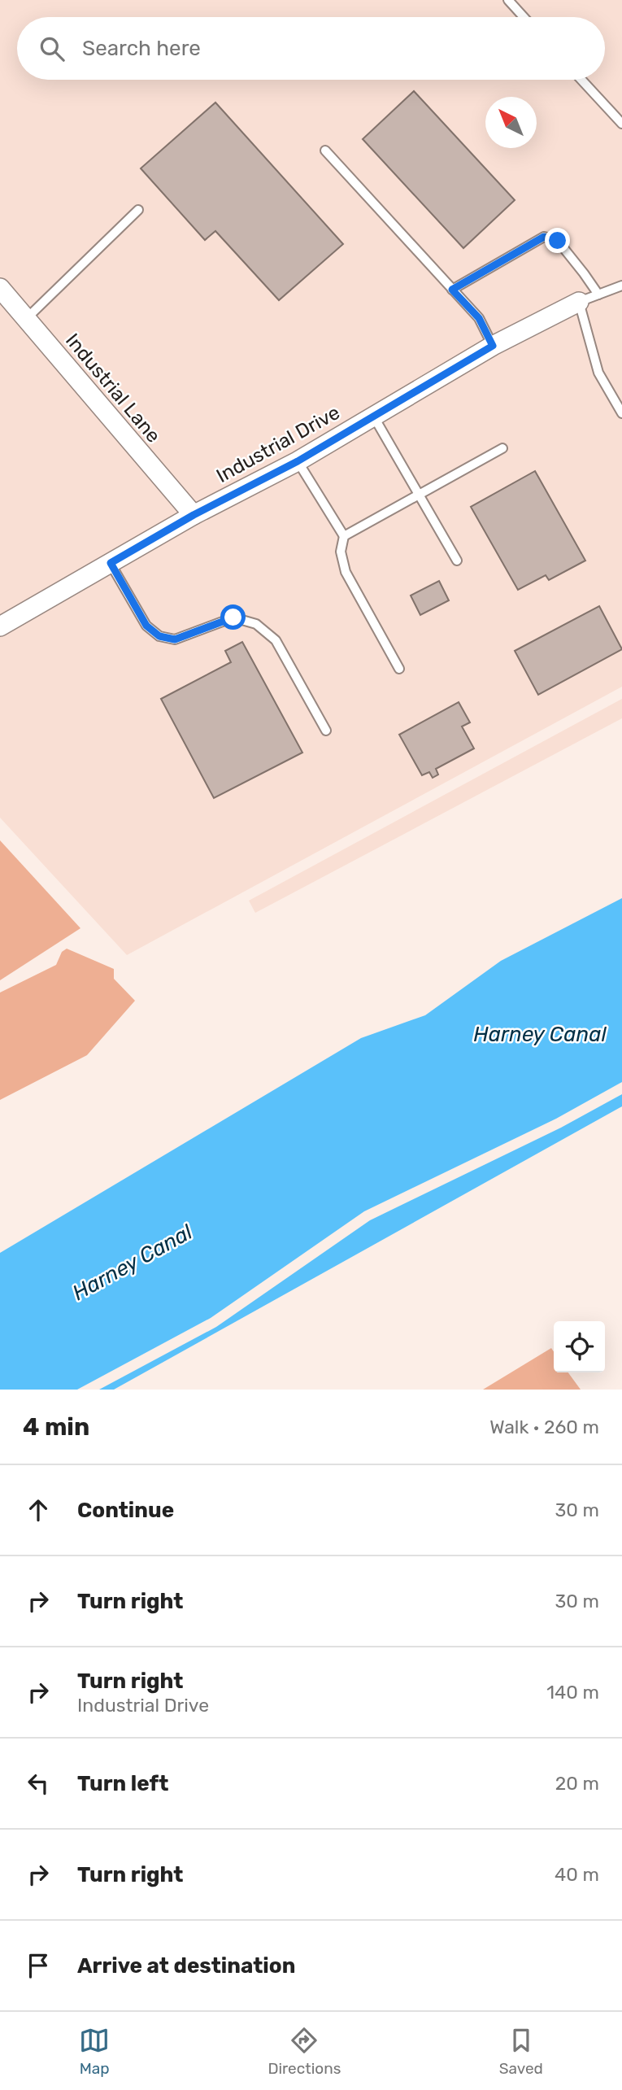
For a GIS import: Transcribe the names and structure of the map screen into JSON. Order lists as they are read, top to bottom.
{
  "streets": {
    "street": ["Industrial Lane", "Industrial Drive"]
  },
  "crossings": [
    ["Industrial Lane", "Industrial Drive"]
  ],
  "water": ["Harney Canal"],
  "north": "top left",
  "page": {
    "search": "Search here",
    "heading": ["4 min", "Walk · 260 m"],
    "list": [
      ["Continue", "30 m"],
      ["Turn right", "30 m"],
      ["Turn right", "Industrial Drive", "140 m"],
      ["Turn left", "20 m"],
      ["Turn right", "40 m"],
      "Arrive at destination"
    ],
    "nav": ["Map", "Directions", "Saved"]
  }
}
